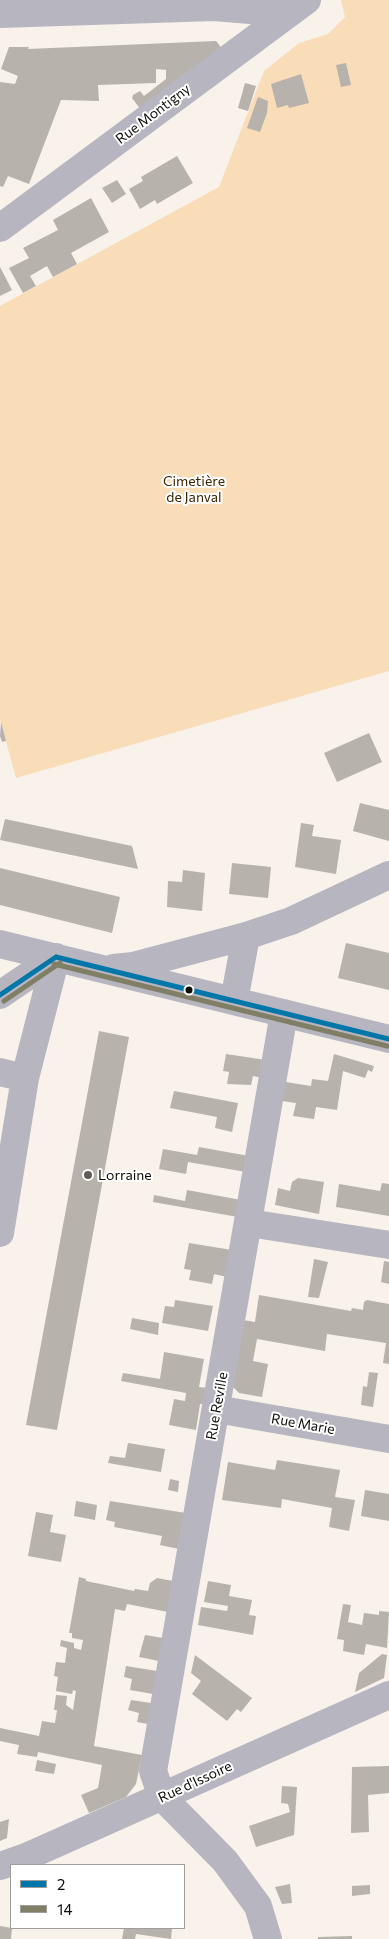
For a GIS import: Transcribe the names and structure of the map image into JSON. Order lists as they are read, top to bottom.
{
  "streets": {
    "street": [
      "Rue Montigny",
      "Rue Reville",
      "Rue Marie",
      "Rue d'Issoire"
    ]
  },
  "crossings": [
    ["Rue Reville", "Rue Marie"],
    ["Rue Reville", "Rue d'Issoire"]
  ],
  "parks": ["Cimetière de Janval"],
  "places": ["Lorraine"],
  "lines": ["transit line 2", "transit line 14"],
  "legend": ["2", "14"]
}
